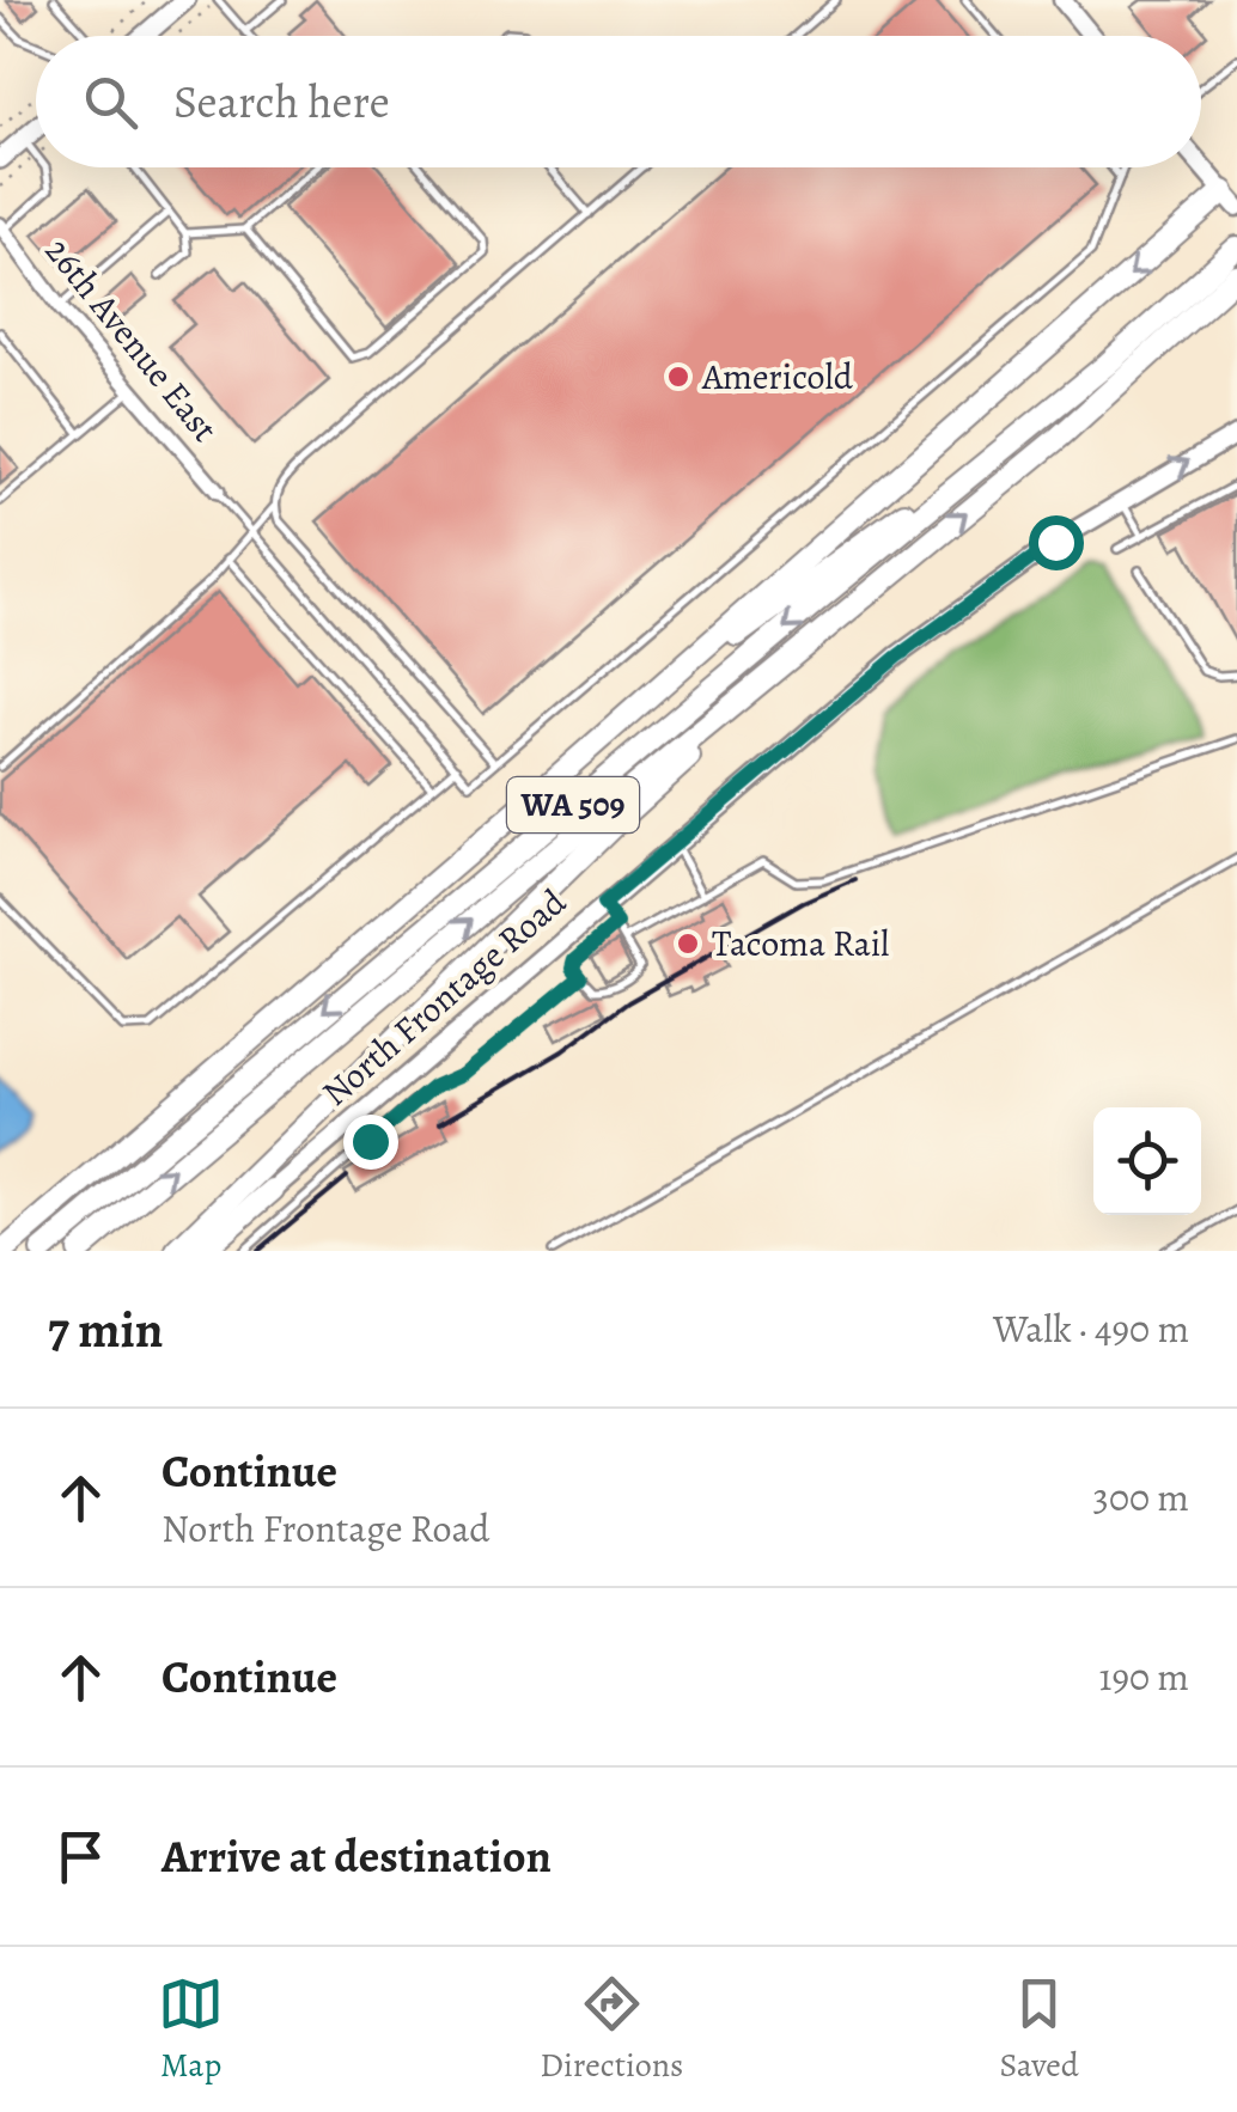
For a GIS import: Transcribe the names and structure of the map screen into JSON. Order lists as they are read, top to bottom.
{
  "streets": {
    "highway": ["WA 509"],
    "street": ["26th Avenue East", "North Frontage Road"]
  },
  "places": ["Americold", "Tacoma Rail"],
  "page": {
    "search": "Search here",
    "heading": ["7 min", "Walk · 490 m"],
    "list": [
      ["Continue", "North Frontage Road", "300 m"],
      ["Continue", "190 m"],
      "Arrive at destination"
    ],
    "nav": ["Map", "Directions", "Saved"]
  }
}
